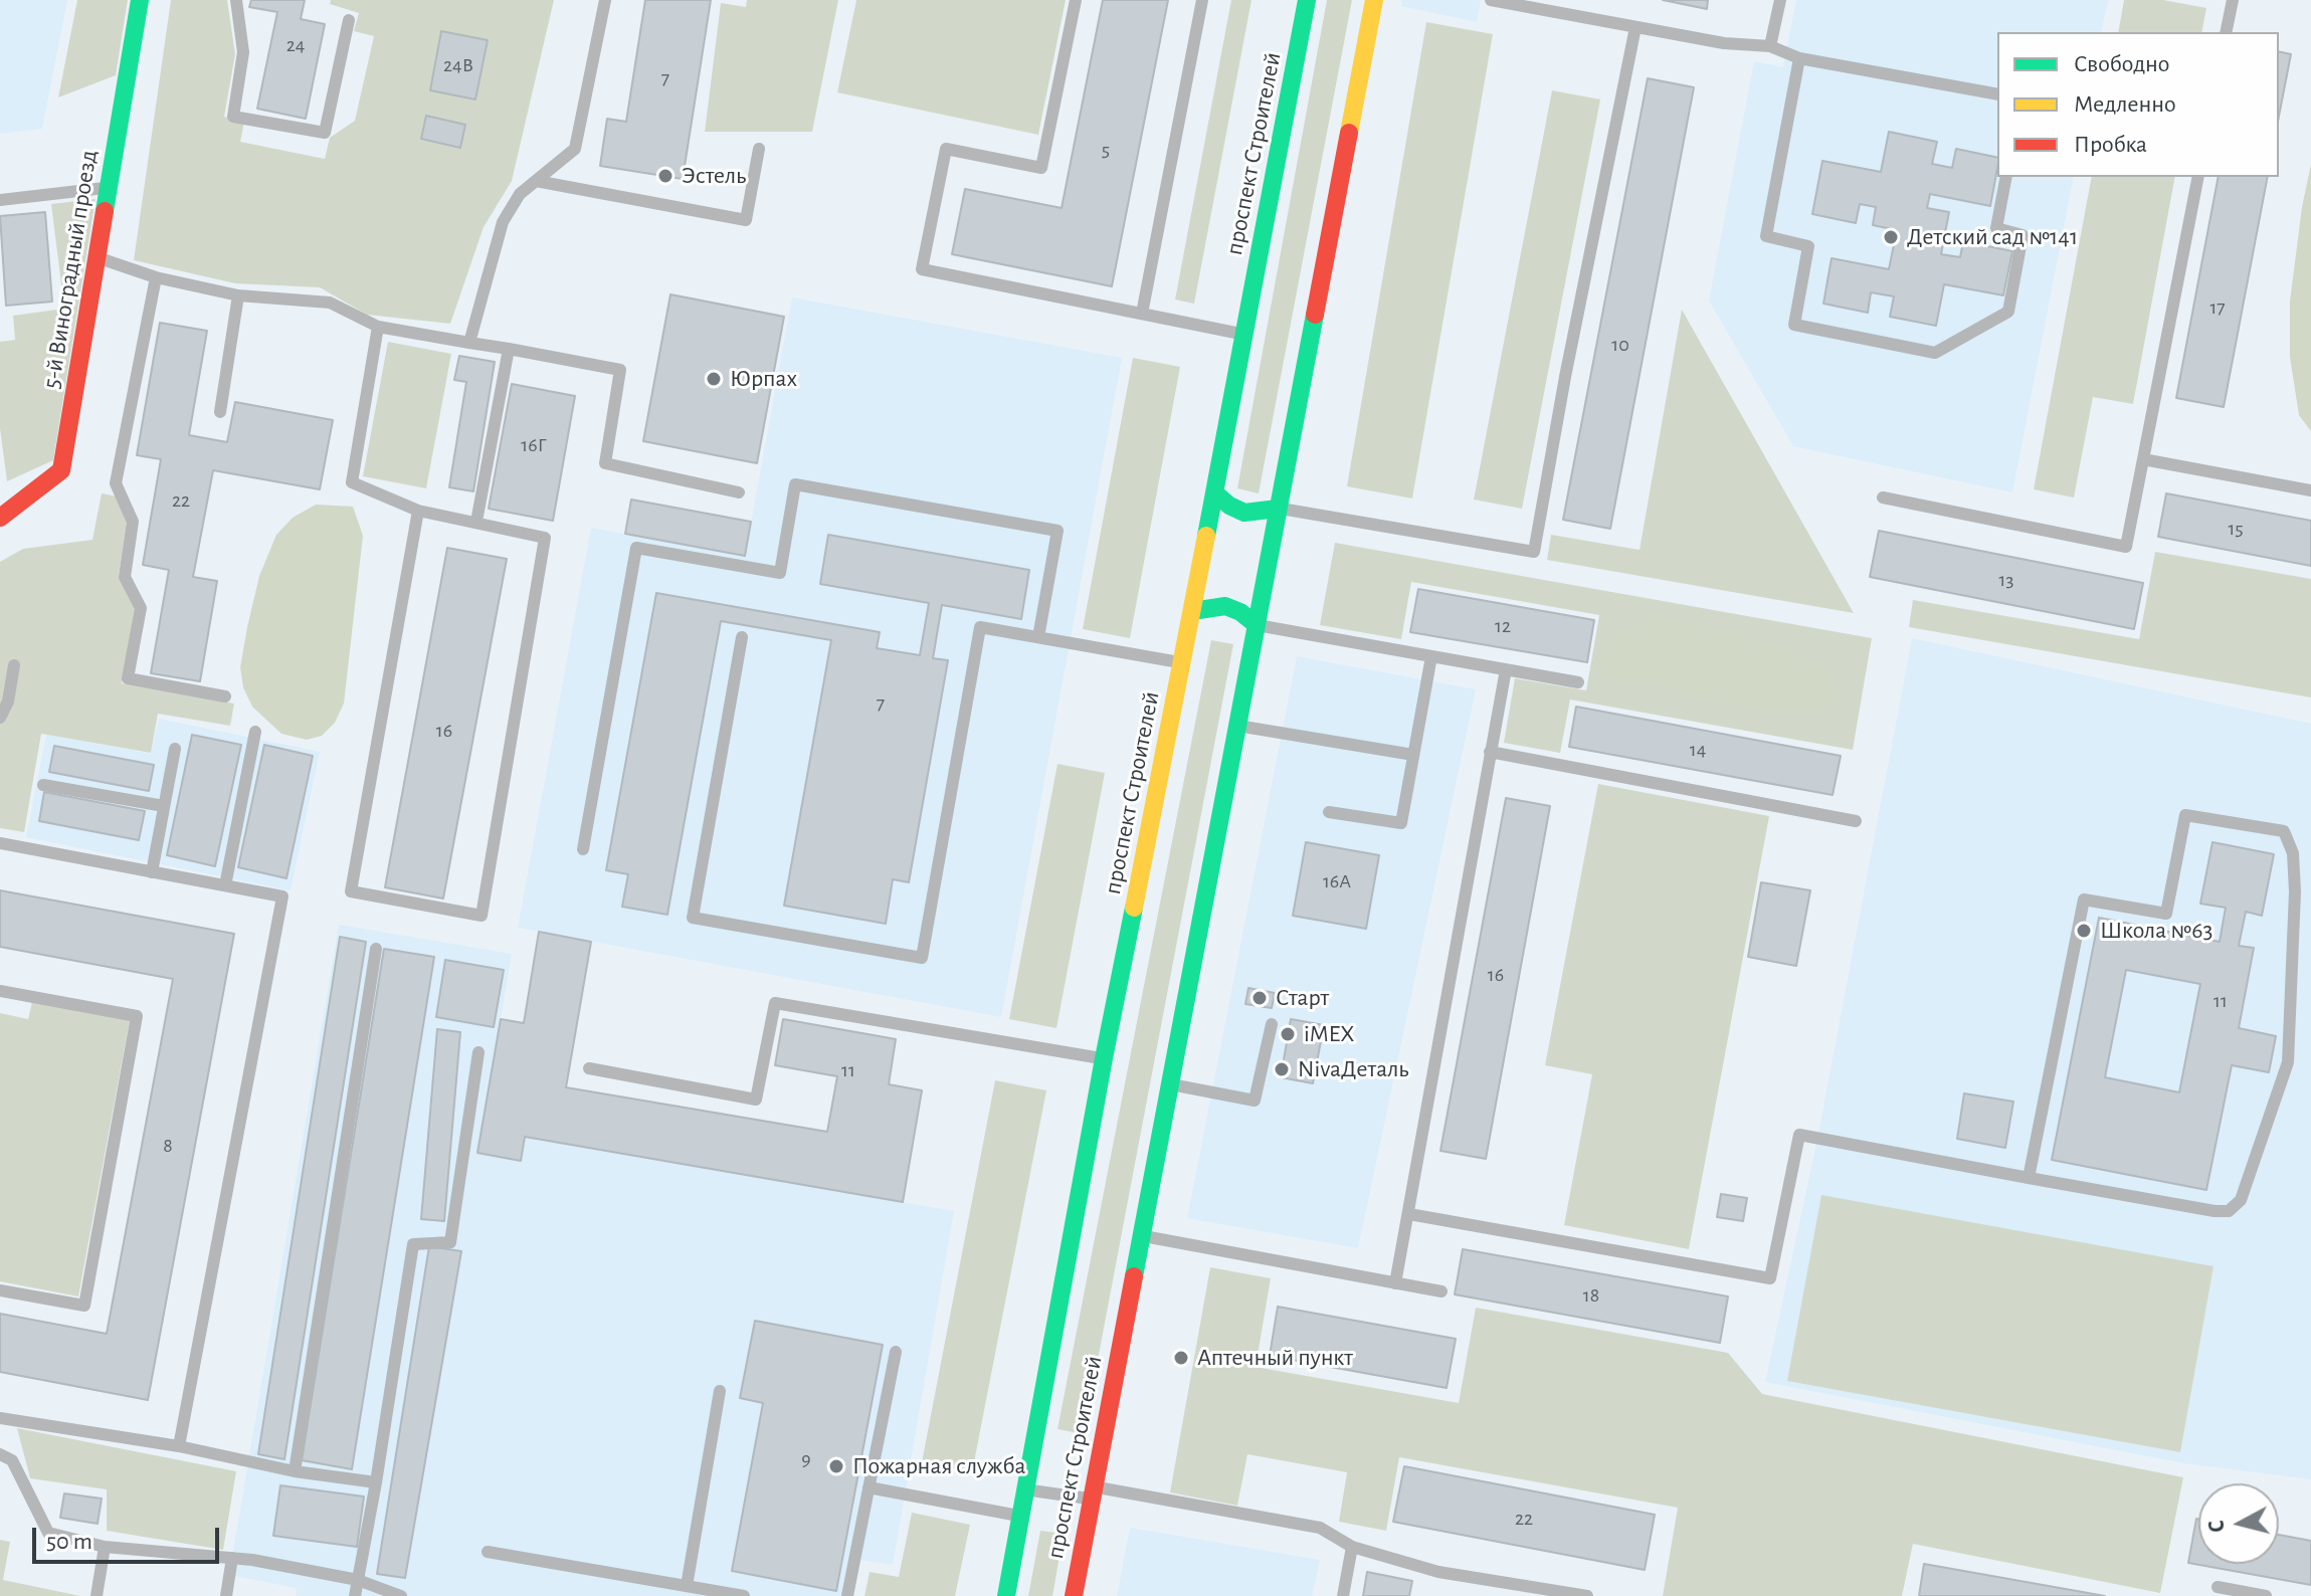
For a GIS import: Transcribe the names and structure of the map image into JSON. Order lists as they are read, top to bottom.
{
  "streets": {
    "main road": ["проспект Строителей", "5-й Виноградный проезд"]
  },
  "places": [
    "Эстель",
    "Детский сад №141",
    "Юрпах",
    "Школа №63",
    "Старт",
    "iMEX",
    "NivaДеталь",
    "Аптечный пункт",
    "Пожарная служба"
  ],
  "house_numbers": [
    "24",
    "24В",
    "7",
    "5",
    "17",
    "10",
    "16Г",
    "22",
    "15",
    "13",
    "12",
    "7",
    "16",
    "14",
    "16А",
    "16",
    "11",
    "11",
    "8",
    "18",
    "9",
    "22"
  ],
  "legend": ["Свободно", "Медленно", "Пробка"],
  "scale_bar": "50 m",
  "north": "left"
}
